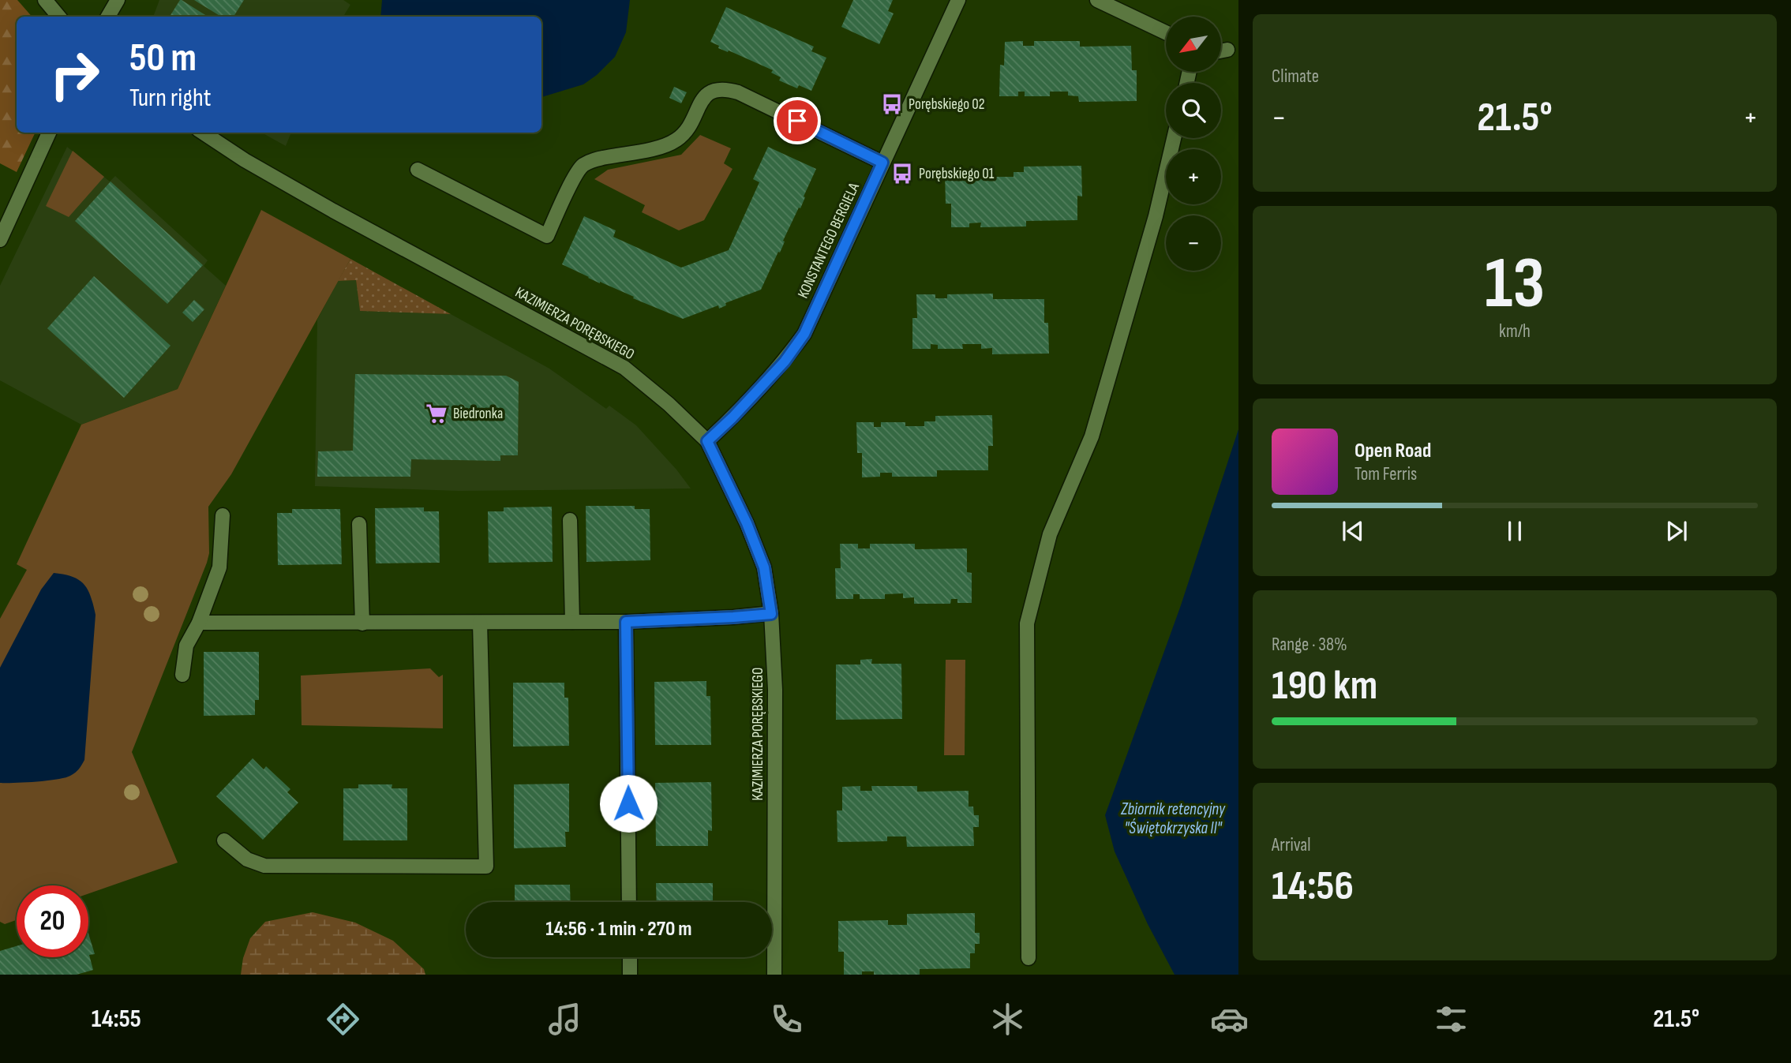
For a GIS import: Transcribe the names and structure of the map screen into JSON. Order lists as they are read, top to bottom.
{
  "streets": {
    "street": ["KONSTANTEGO BERGIELA", "KAZIMIERZA PORĘBSKIEGO"]
  },
  "crossings": [
    ["KONSTANTEGO BERGIELA", "KAZIMIERZA PORĘBSKIEGO"]
  ],
  "water": ["Zbiornik retencyjny \"Świętokrzyska II\""],
  "places": {
    "bus stop": ["Porębskiego 02", "Porębskiego 01"],
    "supermarket": ["Biedronka"]
  },
  "north": "bottom left",
  "page": {
    "tile": [
      "Climate",
      ["13", "km/h"],
      ["Range · 38%", "190 km"],
      ["Arrival", "14:56"]
    ],
    "map_buttons": ["+", "−"],
    "turn": ["50 m", "Turn right"],
    "heat": ["−", "21.5°", "+"],
    "song": ["Open Road", "Tom Ferris"],
    "limit": "20",
    "trip": "14:56 · 1 min · 270 m",
    "tabs": ["14:55", "21.5°"]
  }
}
